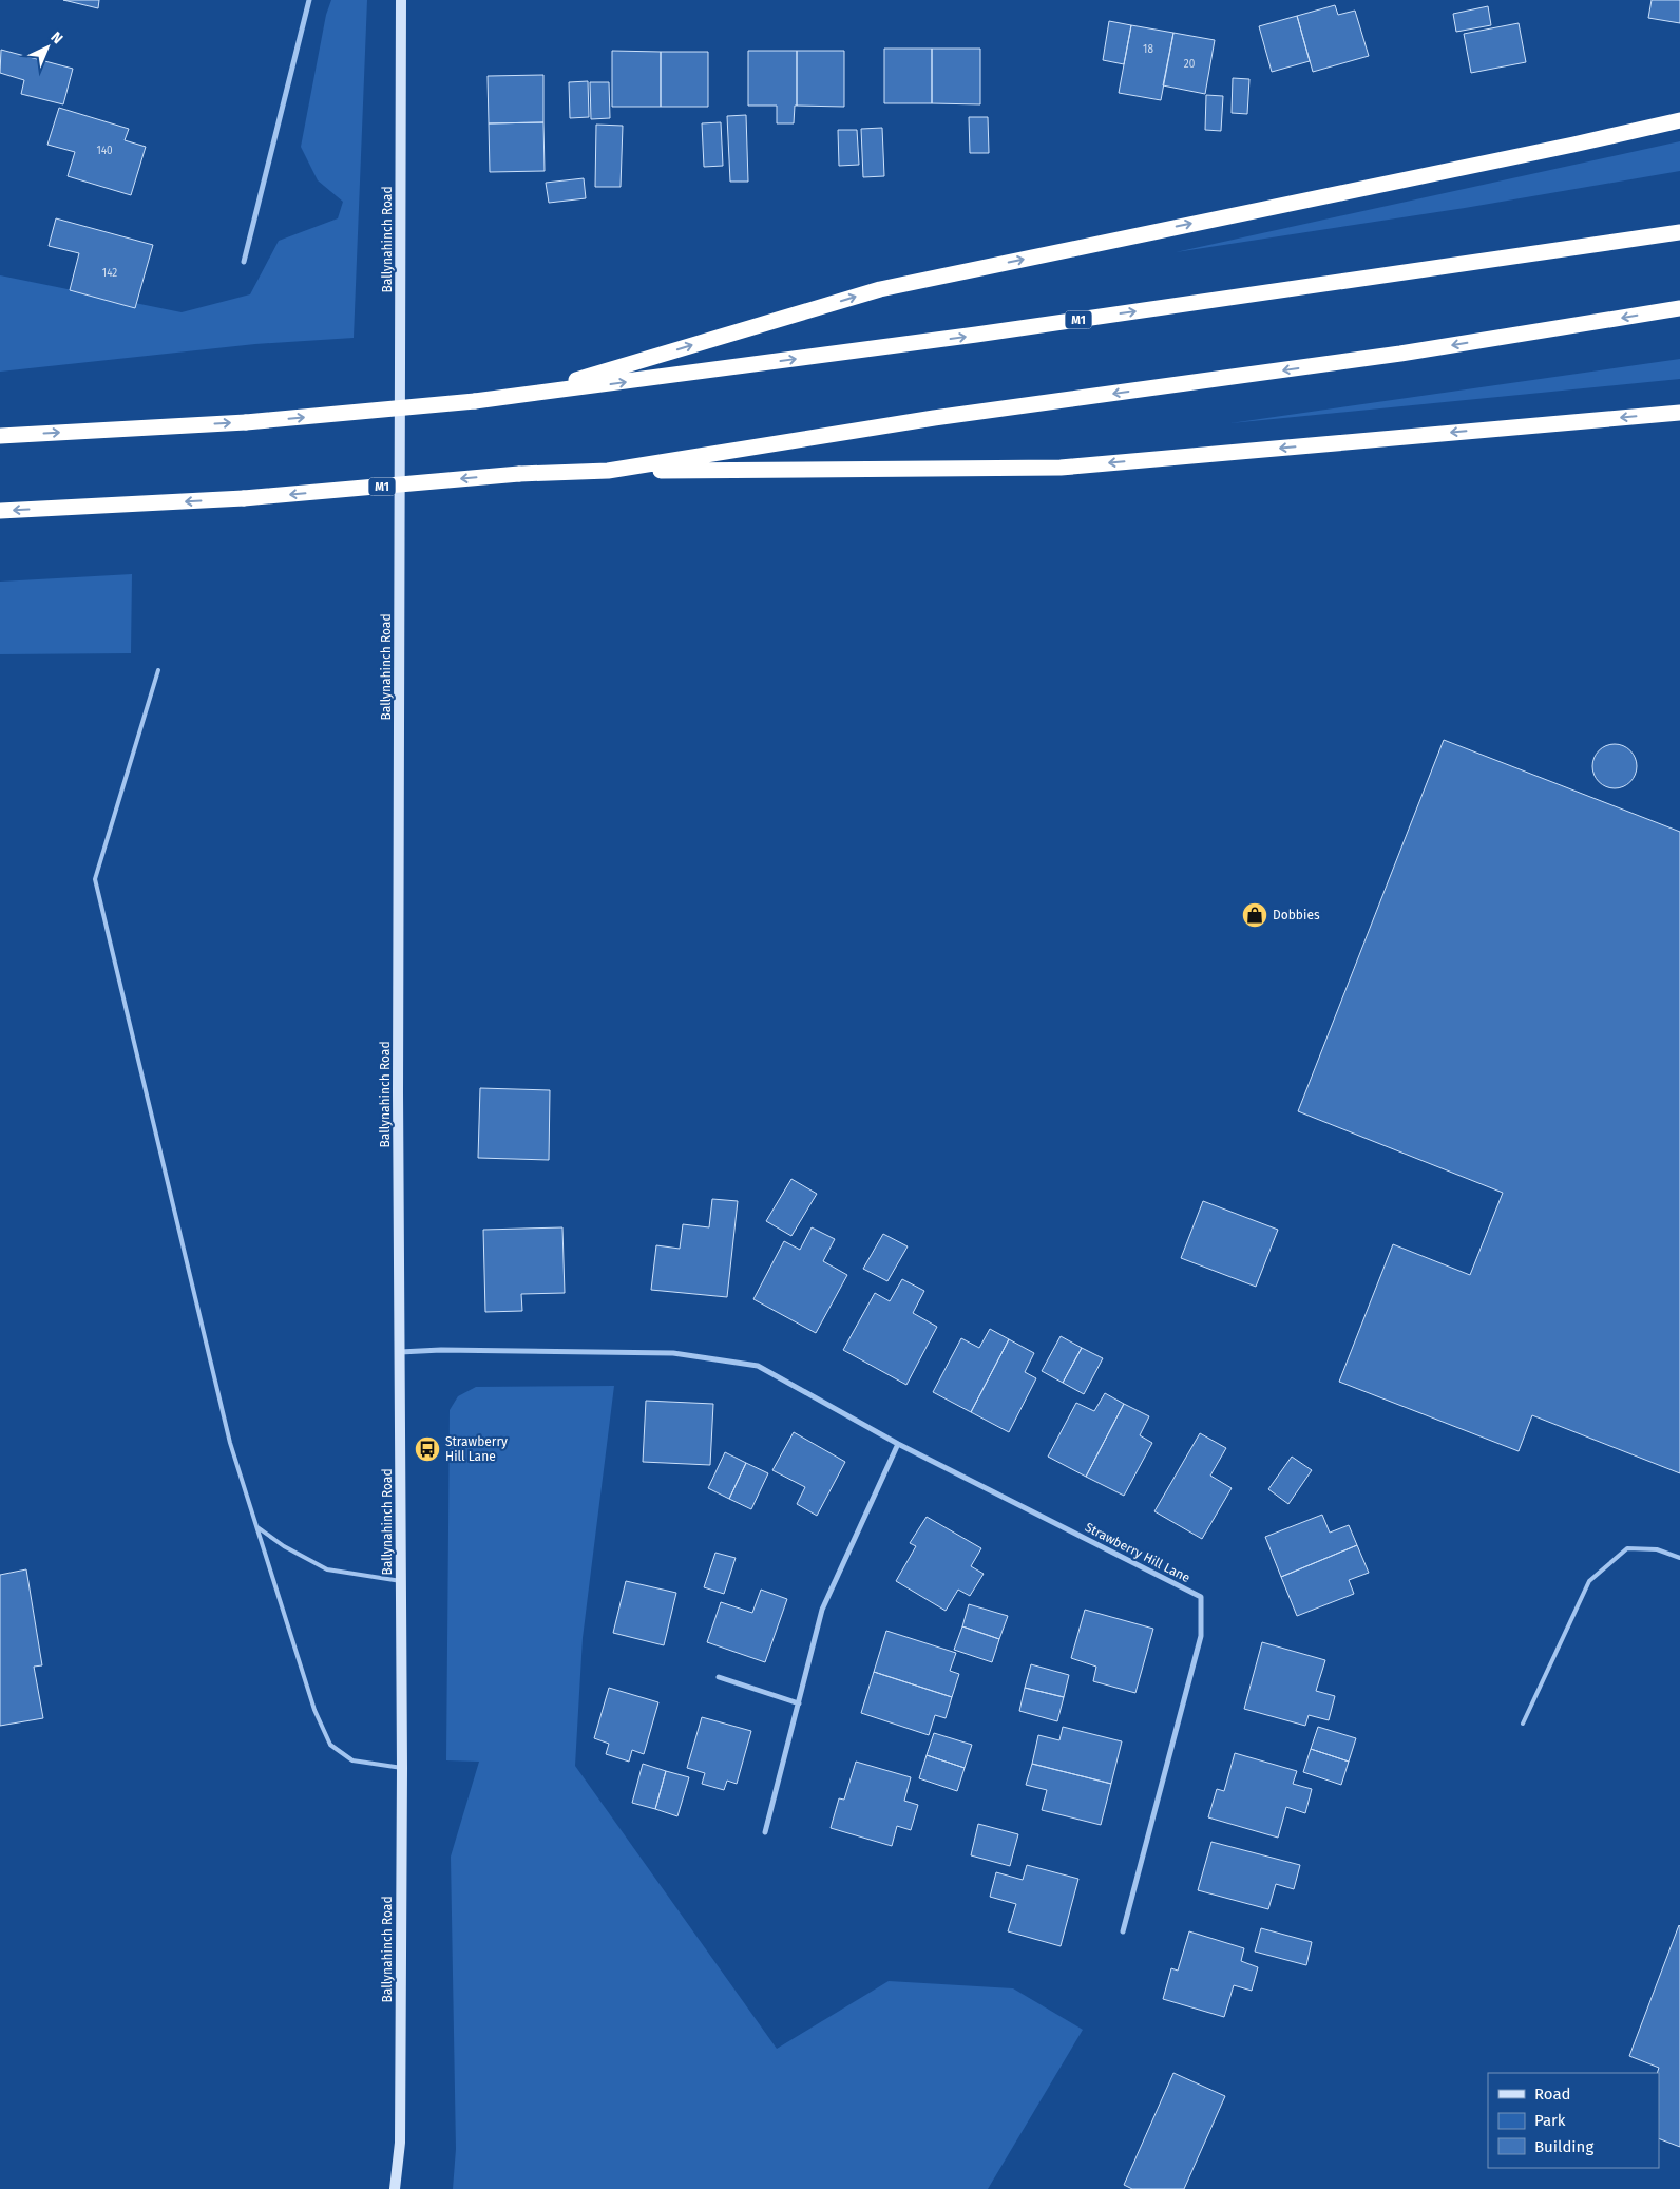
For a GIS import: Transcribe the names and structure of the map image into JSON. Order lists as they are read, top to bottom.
{
  "streets": {
    "highway": ["M1"],
    "street": ["Ballynahinch Road", "Strawberry Hill Lane"]
  },
  "crossings": [
    ["Ballynahinch Road", "Strawberry Hill Lane"]
  ],
  "places": {
    "shop": ["Dobbies"],
    "bus stop": ["Strawberry Hill Lane"]
  },
  "house_numbers": [
    "18",
    "20",
    "140",
    "142"
  ],
  "legend": ["Road", "Park", "Building"],
  "north": "top right"
}
